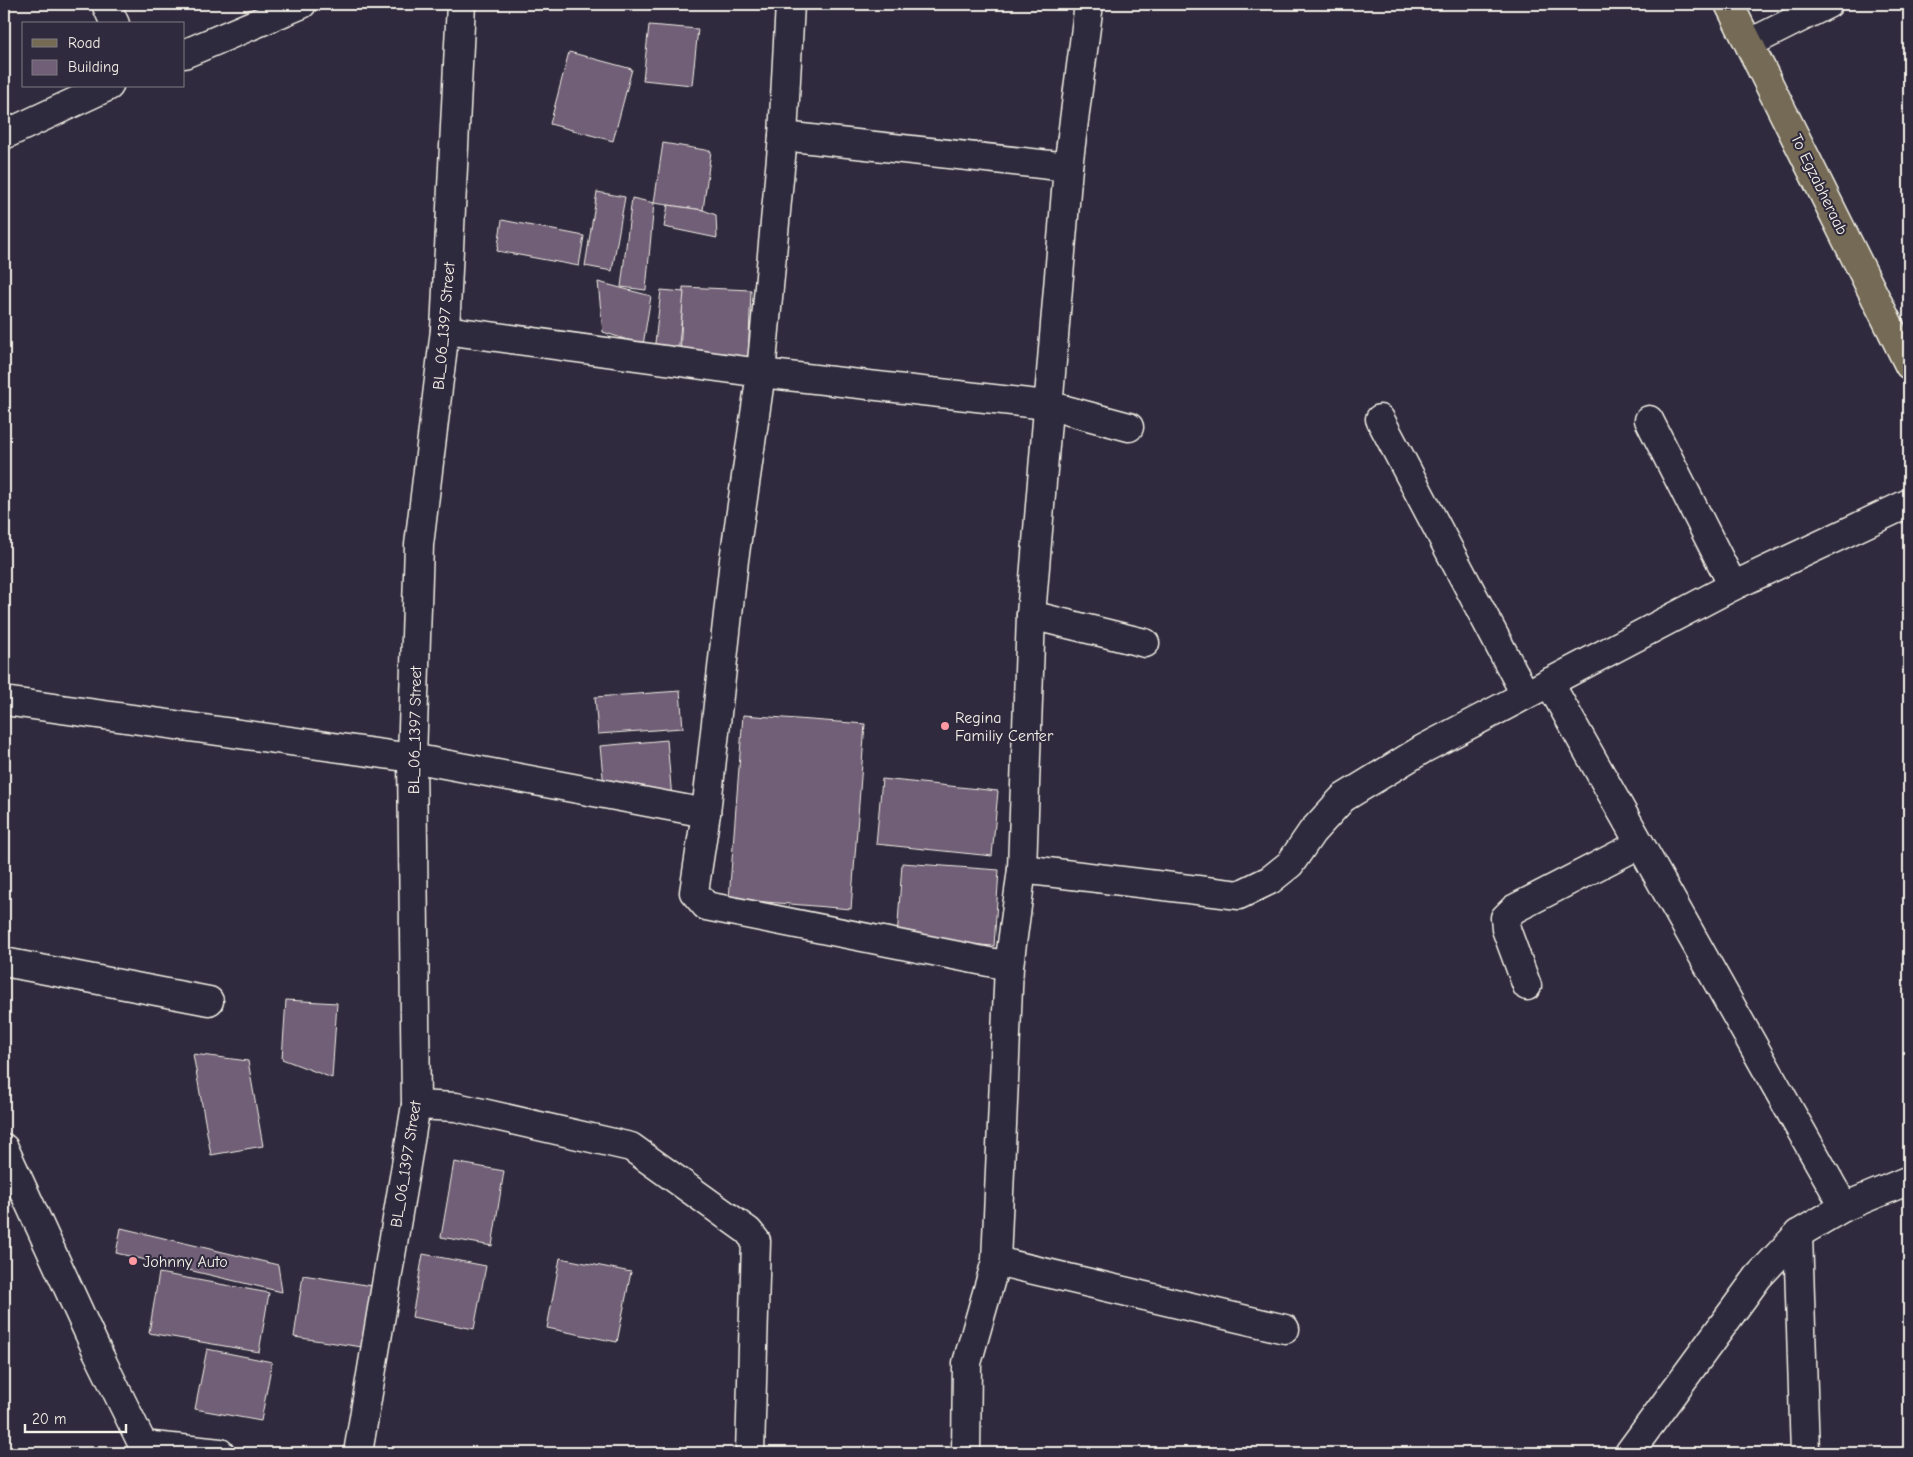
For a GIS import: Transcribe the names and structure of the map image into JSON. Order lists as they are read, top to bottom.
{
  "streets": {
    "main road": ["To Egzabheraab"],
    "street": ["BL_06_1397 Street"]
  },
  "places": ["Regina Familiy Center", "Johnny Auto"],
  "legend": ["Road", "Building"],
  "scale_bar": "20 m"
}
